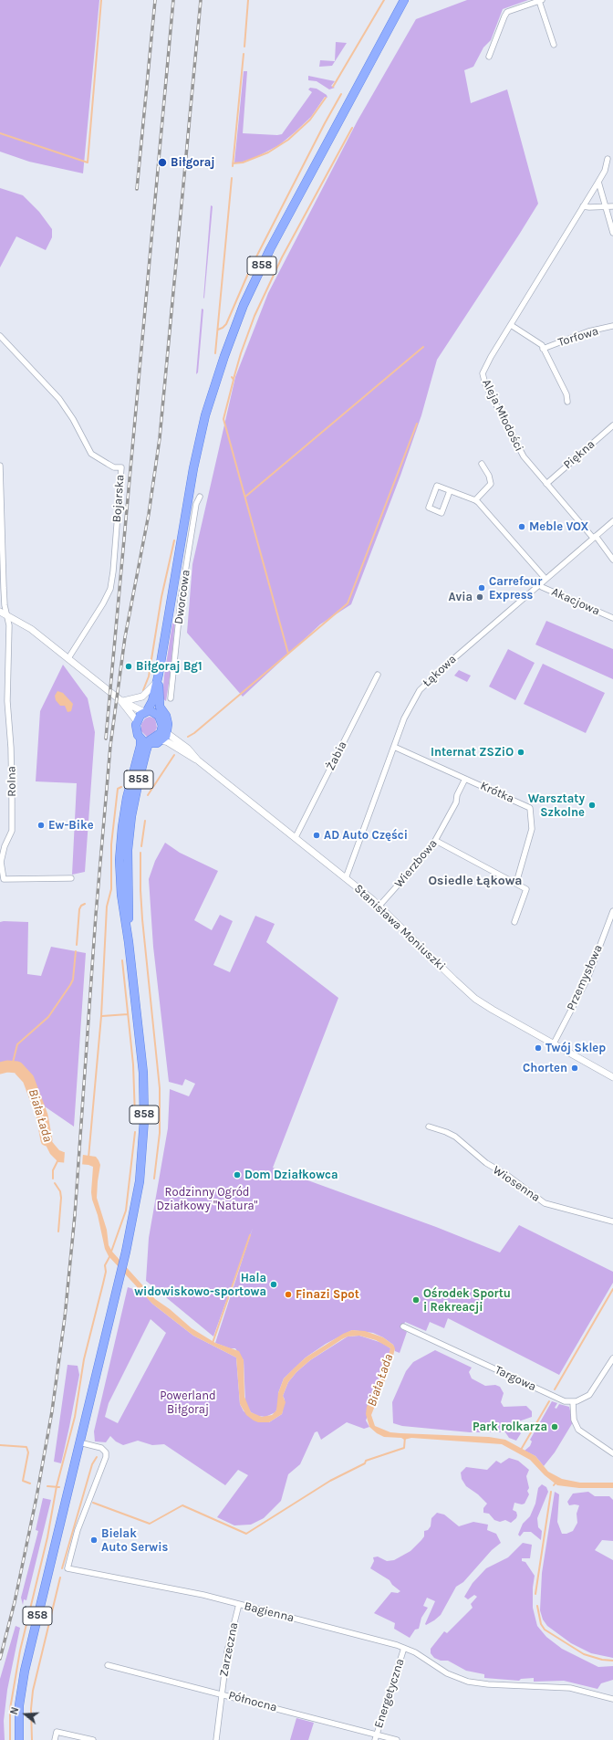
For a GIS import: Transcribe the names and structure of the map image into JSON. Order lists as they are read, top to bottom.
{
  "streets": {
    "main road": ["858"],
    "street": [
      "Torfowa",
      "Aleja Młodości",
      "Piękna",
      "Bojarska",
      "Dworcowa",
      "Akacjowa",
      "Łąkowa",
      "Żabia",
      "Rolna",
      "Krótka",
      "Wierzbowa",
      "Stanisława Moniuszki",
      "Przemysłowa",
      "Wiosenna",
      "Targowa",
      "Bagienna",
      "Zarzeczna",
      "Energetyczna",
      "Północna"
    ]
  },
  "crossings": [
    ["858", "Stanisława Moniuszki"],
    ["858", "Bagienna"],
    ["Aleja Młodości", "Piękna"],
    ["Aleja Młodości", "Łąkowa"],
    ["Akacjowa", "Łąkowa"],
    ["Łąkowa", "Krótka"],
    ["Łąkowa", "Stanisława Moniuszki"],
    ["Żabia", "Stanisława Moniuszki"],
    ["Krótka", "Wierzbowa"],
    ["Wierzbowa", "Stanisława Moniuszki"],
    ["Stanisława Moniuszki", "Przemysłowa"],
    ["Bagienna", "Zarzeczna"],
    ["Bagienna", "Energetyczna"],
    ["Zarzeczna", "Północna"],
    ["Energetyczna", "Północna"]
  ],
  "districts": ["Osiedle Łąkowa"],
  "water": ["Biała Łada"],
  "parks": ["Rodzinny Ogród Działkowy \"Natura\"", "Powerland Biłgoraj"],
  "places": [
    "Biłgoraj",
    "Meble VOX",
    "Carrefour Express",
    "Avia",
    "Biłgoraj Bg1",
    "Internat ZSZiO",
    "Warsztaty Szkolne",
    "Ew-Bike",
    "AD Auto Części",
    "Twój Sklep",
    "Chorten",
    "Dom Działkowca",
    "Hala widowiskowo-sportowa",
    "Finazi Spot",
    "Ośrodek Sportu i Rekreacji",
    "Park rolkarza",
    "Bielak Auto Serwis"
  ],
  "north": "left"
}
